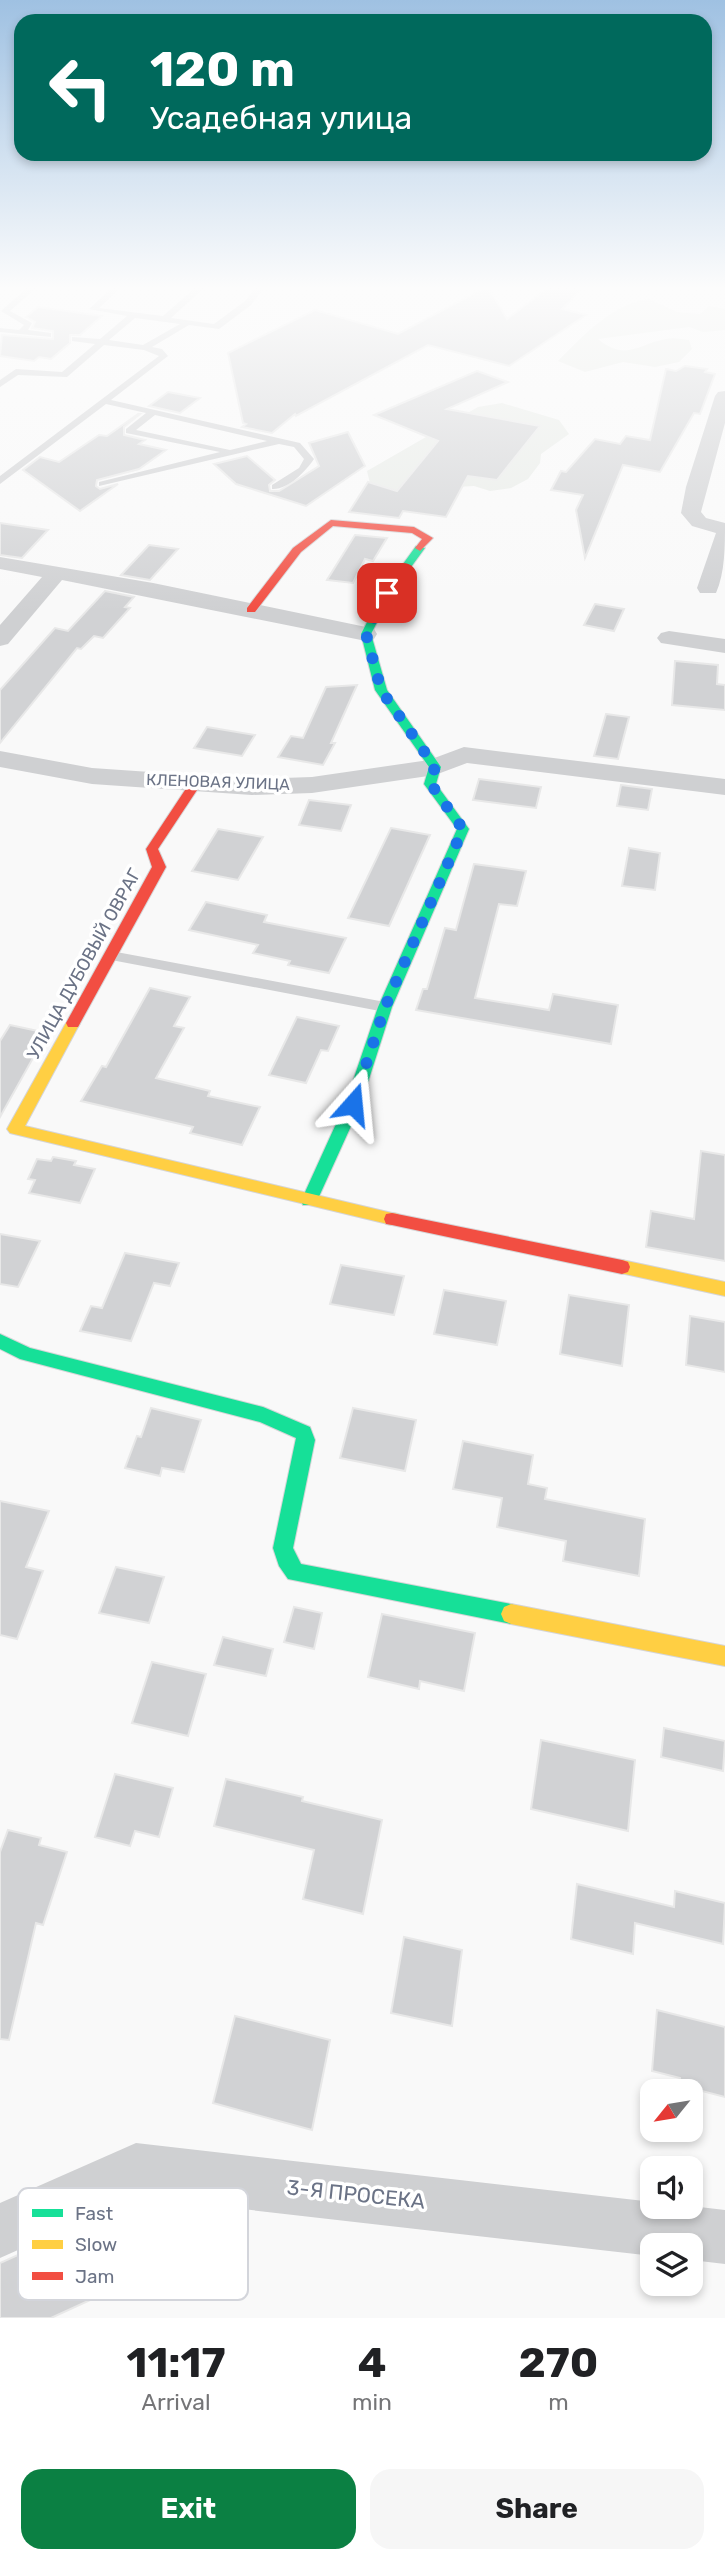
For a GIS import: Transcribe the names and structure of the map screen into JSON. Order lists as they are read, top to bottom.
{
  "streets": {
    "street": ["КЛЕНОВАЯ УЛИЦА", "УЛИЦА ДУБОВЫЙ ОВРАГ", "3-Я ПРОСЕКА"]
  },
  "crossings": [
    ["КЛЕНОВАЯ УЛИЦА", "УЛИЦА ДУБОВЫЙ ОВРАГ"]
  ],
  "legend": ["Fast", "Slow", "Jam"],
  "north": "bottom left",
  "page": {
    "turn": ["120 m", "Усадебная улица"],
    "eta": [
      "11:17",
      "Arrival",
      "4",
      "min",
      "270",
      "m"
    ],
    "buttons": ["Exit", "Share"]
  }
}
